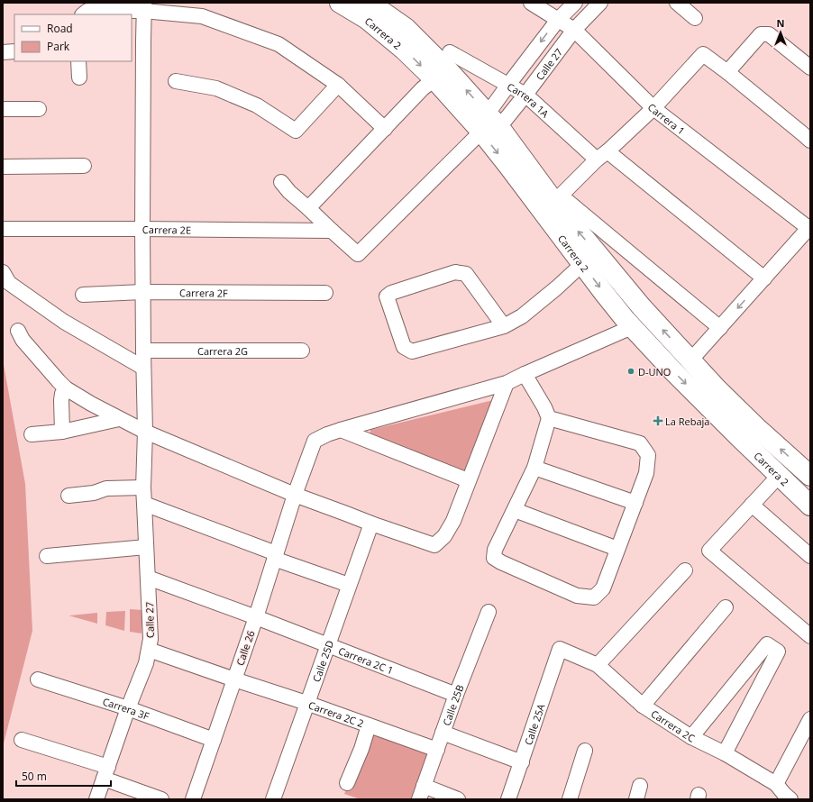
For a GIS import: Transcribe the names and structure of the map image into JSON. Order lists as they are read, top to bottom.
{
  "streets": {
    "main road": ["Carrera 2"],
    "street": [
      "Calle 27",
      "Carrera 1A",
      "Carrera 1",
      "Carrera 2E",
      "Carrera 2F",
      "Carrera 2G",
      "Calle 26",
      "Carrera 2C 1",
      "Calle 25D",
      "Calle 25B",
      "Carrera 3F",
      "Carrera 2C 2",
      "Calle 25A",
      "Carrera 2C"
    ]
  },
  "crossings": [
    ["Carrera 2", "Calle 27"],
    ["Carrera 2", "Calle 26"],
    ["Calle 27", "Carrera 1A"],
    ["Calle 27", "Carrera 1"],
    ["Calle 27", "Carrera 2E"],
    ["Calle 27", "Carrera 2F"],
    ["Calle 27", "Carrera 2G"],
    ["Calle 27", "Carrera 2C 1"],
    ["Calle 27", "Carrera 3F"],
    ["Calle 27", "Carrera 2C 2"],
    ["Calle 26", "Carrera 2C 1"],
    ["Calle 26", "Carrera 3F"],
    ["Calle 26", "Carrera 2C 2"],
    ["Carrera 2C 1", "Calle 25D"],
    ["Carrera 2C 1", "Calle 25B"],
    ["Calle 25D", "Carrera 2C 2"],
    ["Calle 25B", "Carrera 2C 2"],
    ["Calle 25A", "Carrera 2C"]
  ],
  "places": {
    "other": ["D-UNO"],
    "health": ["La Rebaja"]
  },
  "legend": ["Road", "Park"],
  "scale_bar": "50 m",
  "north": "top"
}
